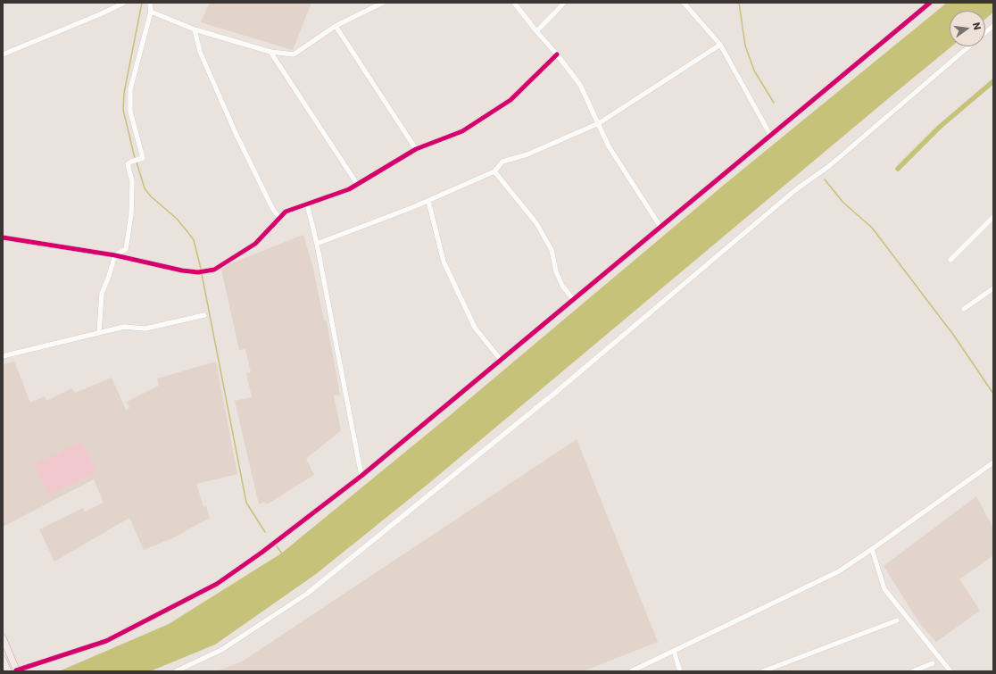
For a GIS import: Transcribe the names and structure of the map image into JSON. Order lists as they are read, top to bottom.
{
  "north": "right"
}
